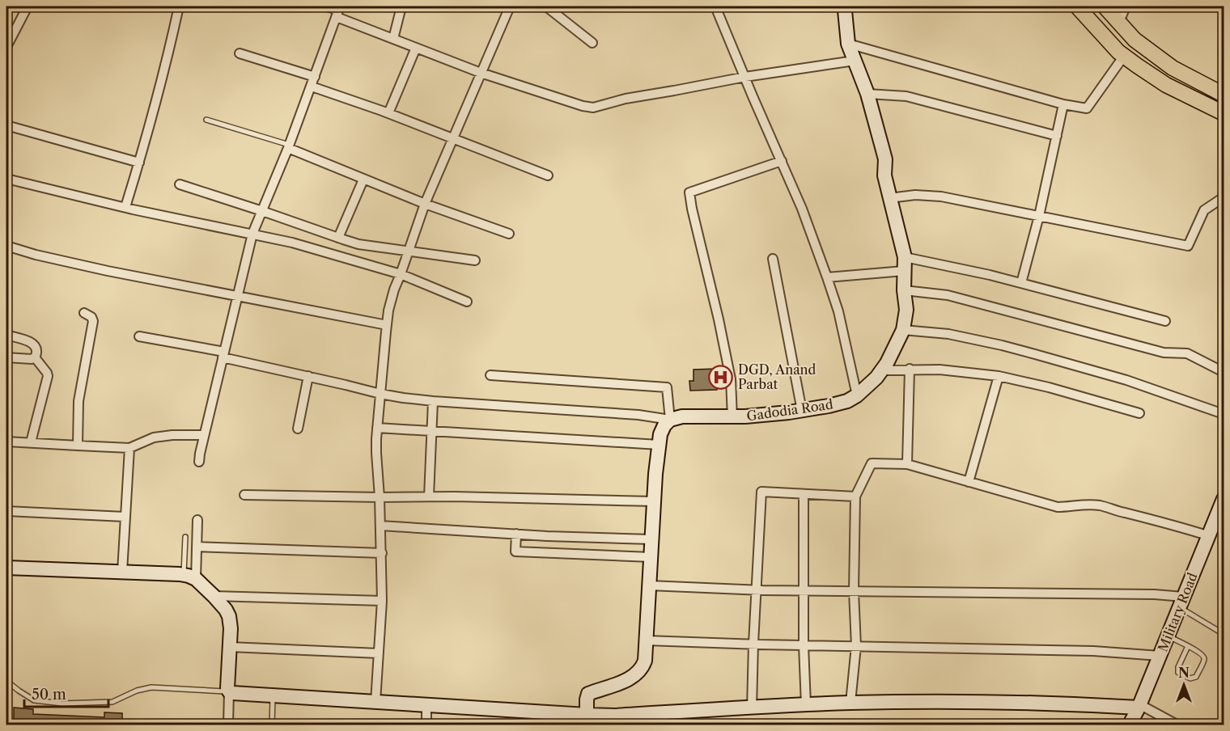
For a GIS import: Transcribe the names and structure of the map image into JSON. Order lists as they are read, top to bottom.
{
  "streets": {
    "street": ["Gadodia Road", "Military Road"]
  },
  "places": {
    "hospital": ["DGD, Anand Parbat"]
  },
  "scale_bar": "50 m",
  "north": "top"
}
